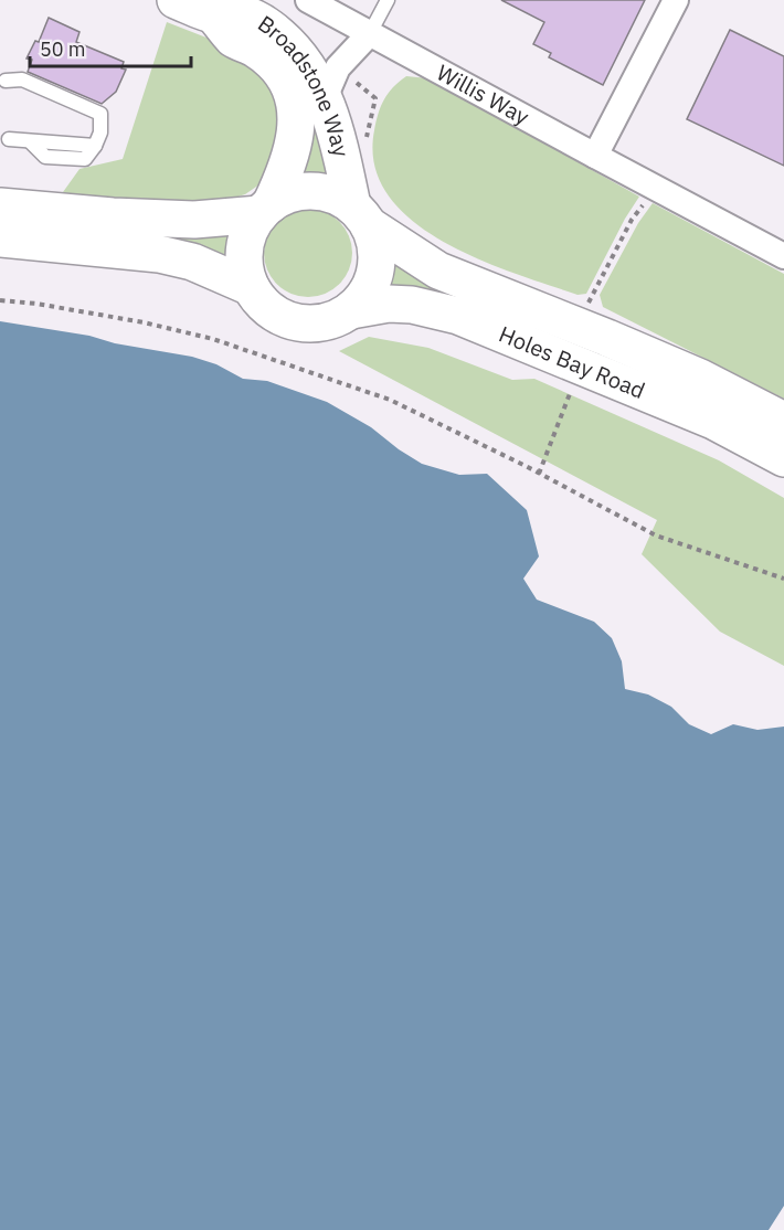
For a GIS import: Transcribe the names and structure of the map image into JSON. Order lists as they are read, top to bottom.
{
  "streets": {
    "main road": ["Broadstone Way", "Holes Bay Road"],
    "street": ["Willis Way"]
  },
  "crossings": [
    ["Broadstone Way", "Holes Bay Road"]
  ],
  "scale_bar": "50 m"
}
